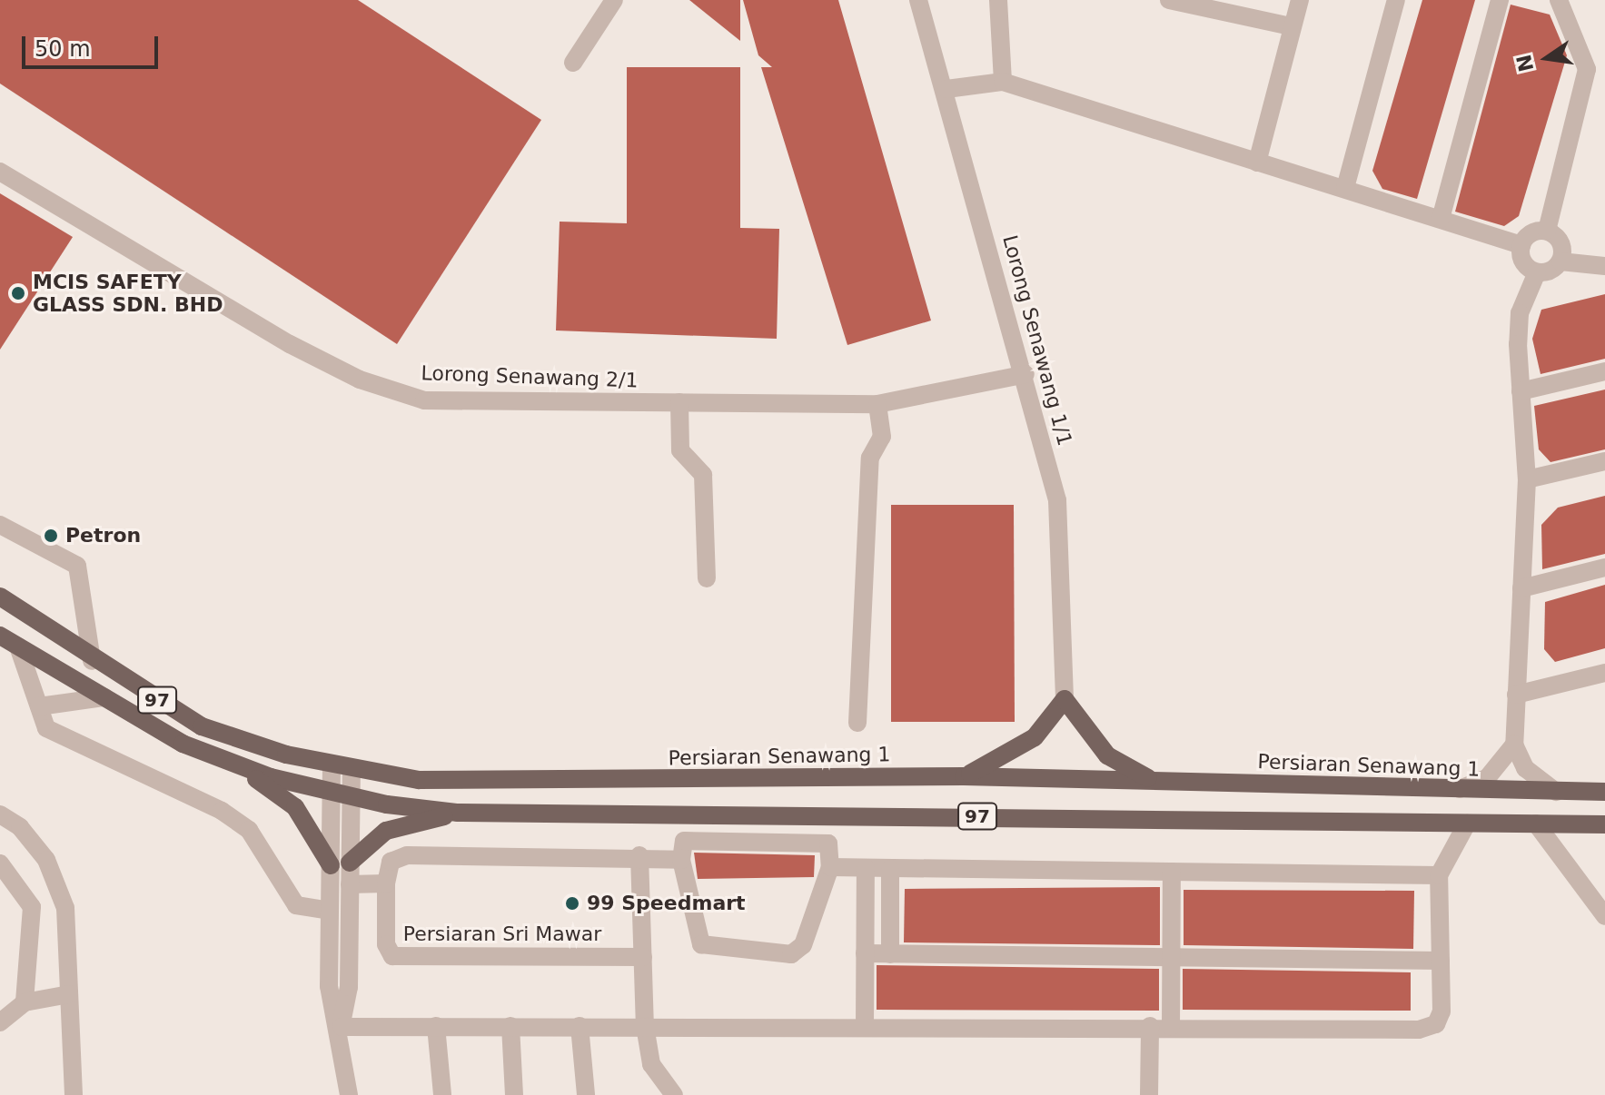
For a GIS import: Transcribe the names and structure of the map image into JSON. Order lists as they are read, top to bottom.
{
  "streets": {
    "main road": ["97", "Persiaran Senawang 1"],
    "street": ["Lorong Senawang 1/1", "Lorong Senawang 2/1", "Persiaran Sri Mawar"]
  },
  "crossings": [
    ["Lorong Senawang 1/1", "Lorong Senawang 2/1"]
  ],
  "places": ["MCIS SAFETY GLASS SDN. BHD", "Petron", "99 Speedmart"],
  "scale_bar": "50 m",
  "north": "left"
}
